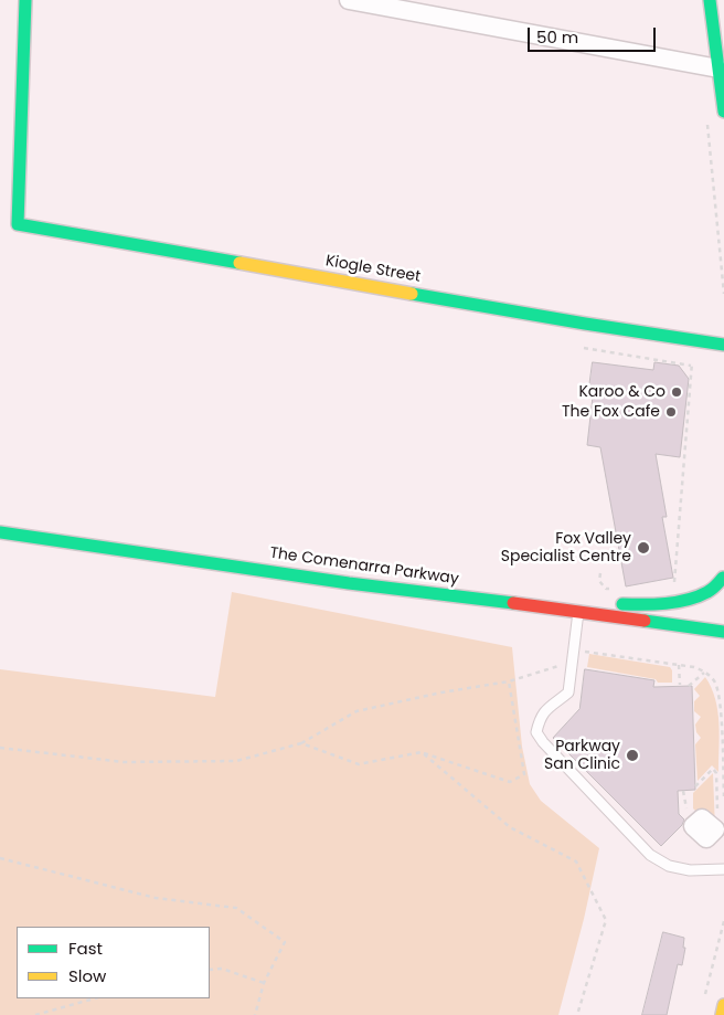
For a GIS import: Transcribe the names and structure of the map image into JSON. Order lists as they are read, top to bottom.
{
  "streets": {
    "street": ["Kiogle Street", "The Comenarra Parkway"]
  },
  "places": [
    "Karoo & Co",
    "The Fox Cafe",
    "Fox Valley Specialist Centre",
    "Parkway San Clinic"
  ],
  "legend": ["Fast", "Slow"],
  "scale_bar": "50 m"
}
